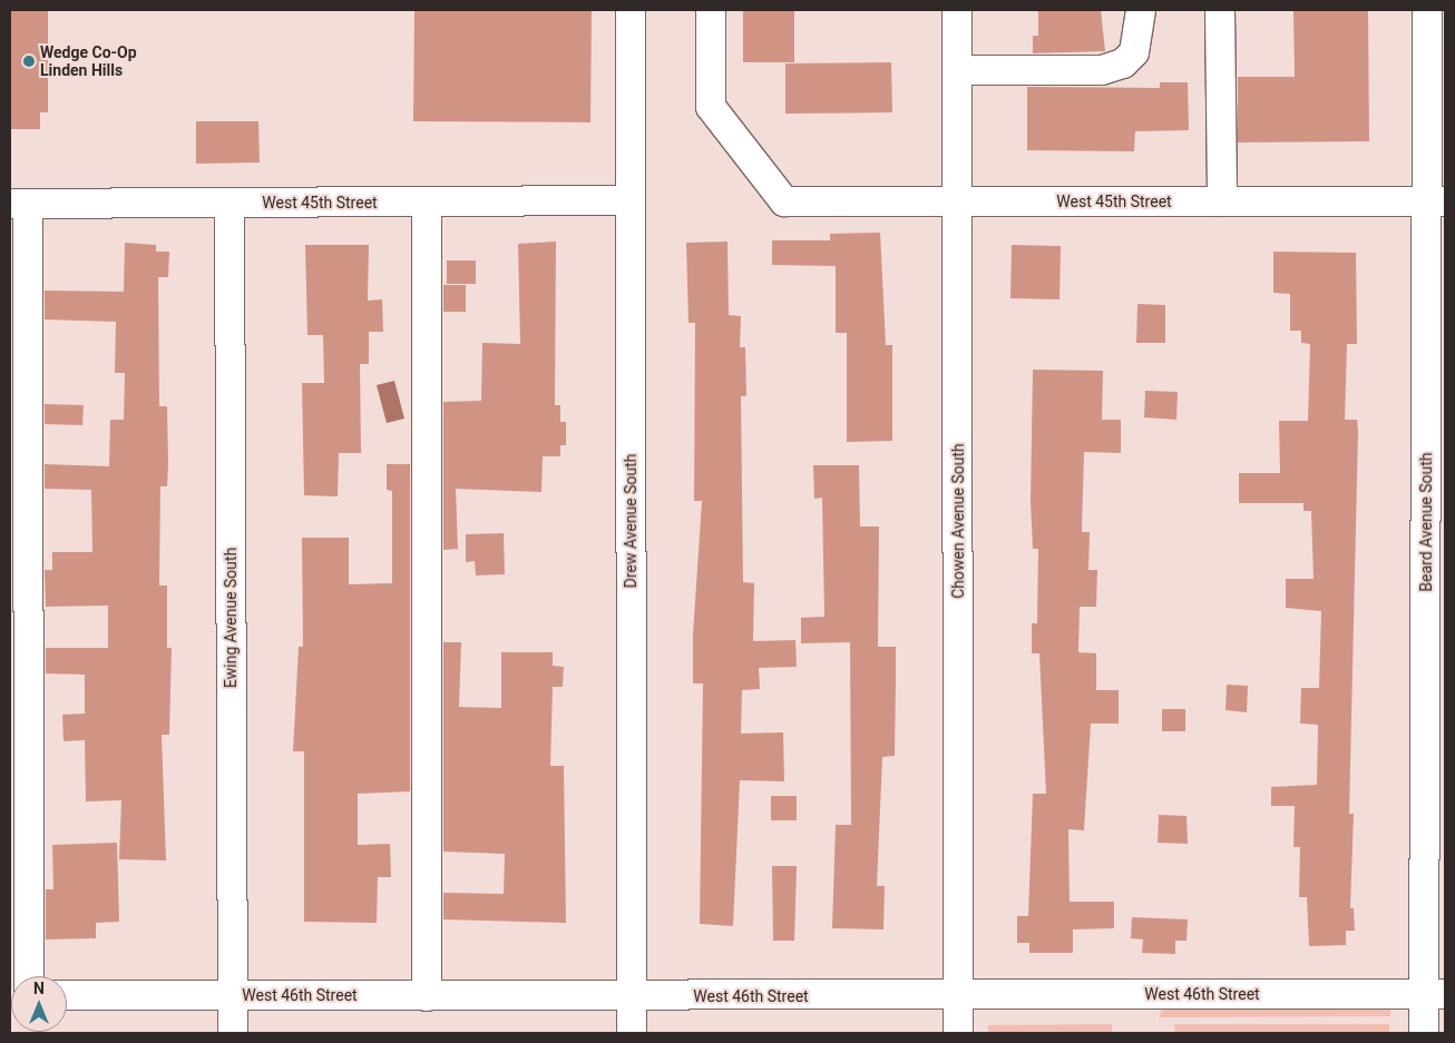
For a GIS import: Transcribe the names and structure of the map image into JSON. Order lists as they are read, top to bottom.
{
  "streets": {
    "street": [
      "West 45th Street",
      "Drew Avenue South",
      "Chowen Avenue South",
      "Beard Avenue South",
      "Ewing Avenue South",
      "West 46th Street"
    ]
  },
  "crossings": [
    ["West 45th Street", "Drew Avenue South"],
    ["West 45th Street", "Chowen Avenue South"],
    ["West 45th Street", "Beard Avenue South"],
    ["West 45th Street", "Ewing Avenue South"],
    ["Drew Avenue South", "West 46th Street"],
    ["Chowen Avenue South", "West 46th Street"],
    ["Beard Avenue South", "West 46th Street"],
    ["Ewing Avenue South", "West 46th Street"]
  ],
  "places": ["Wedge Co-Op Linden Hills"],
  "north": "top"
}
